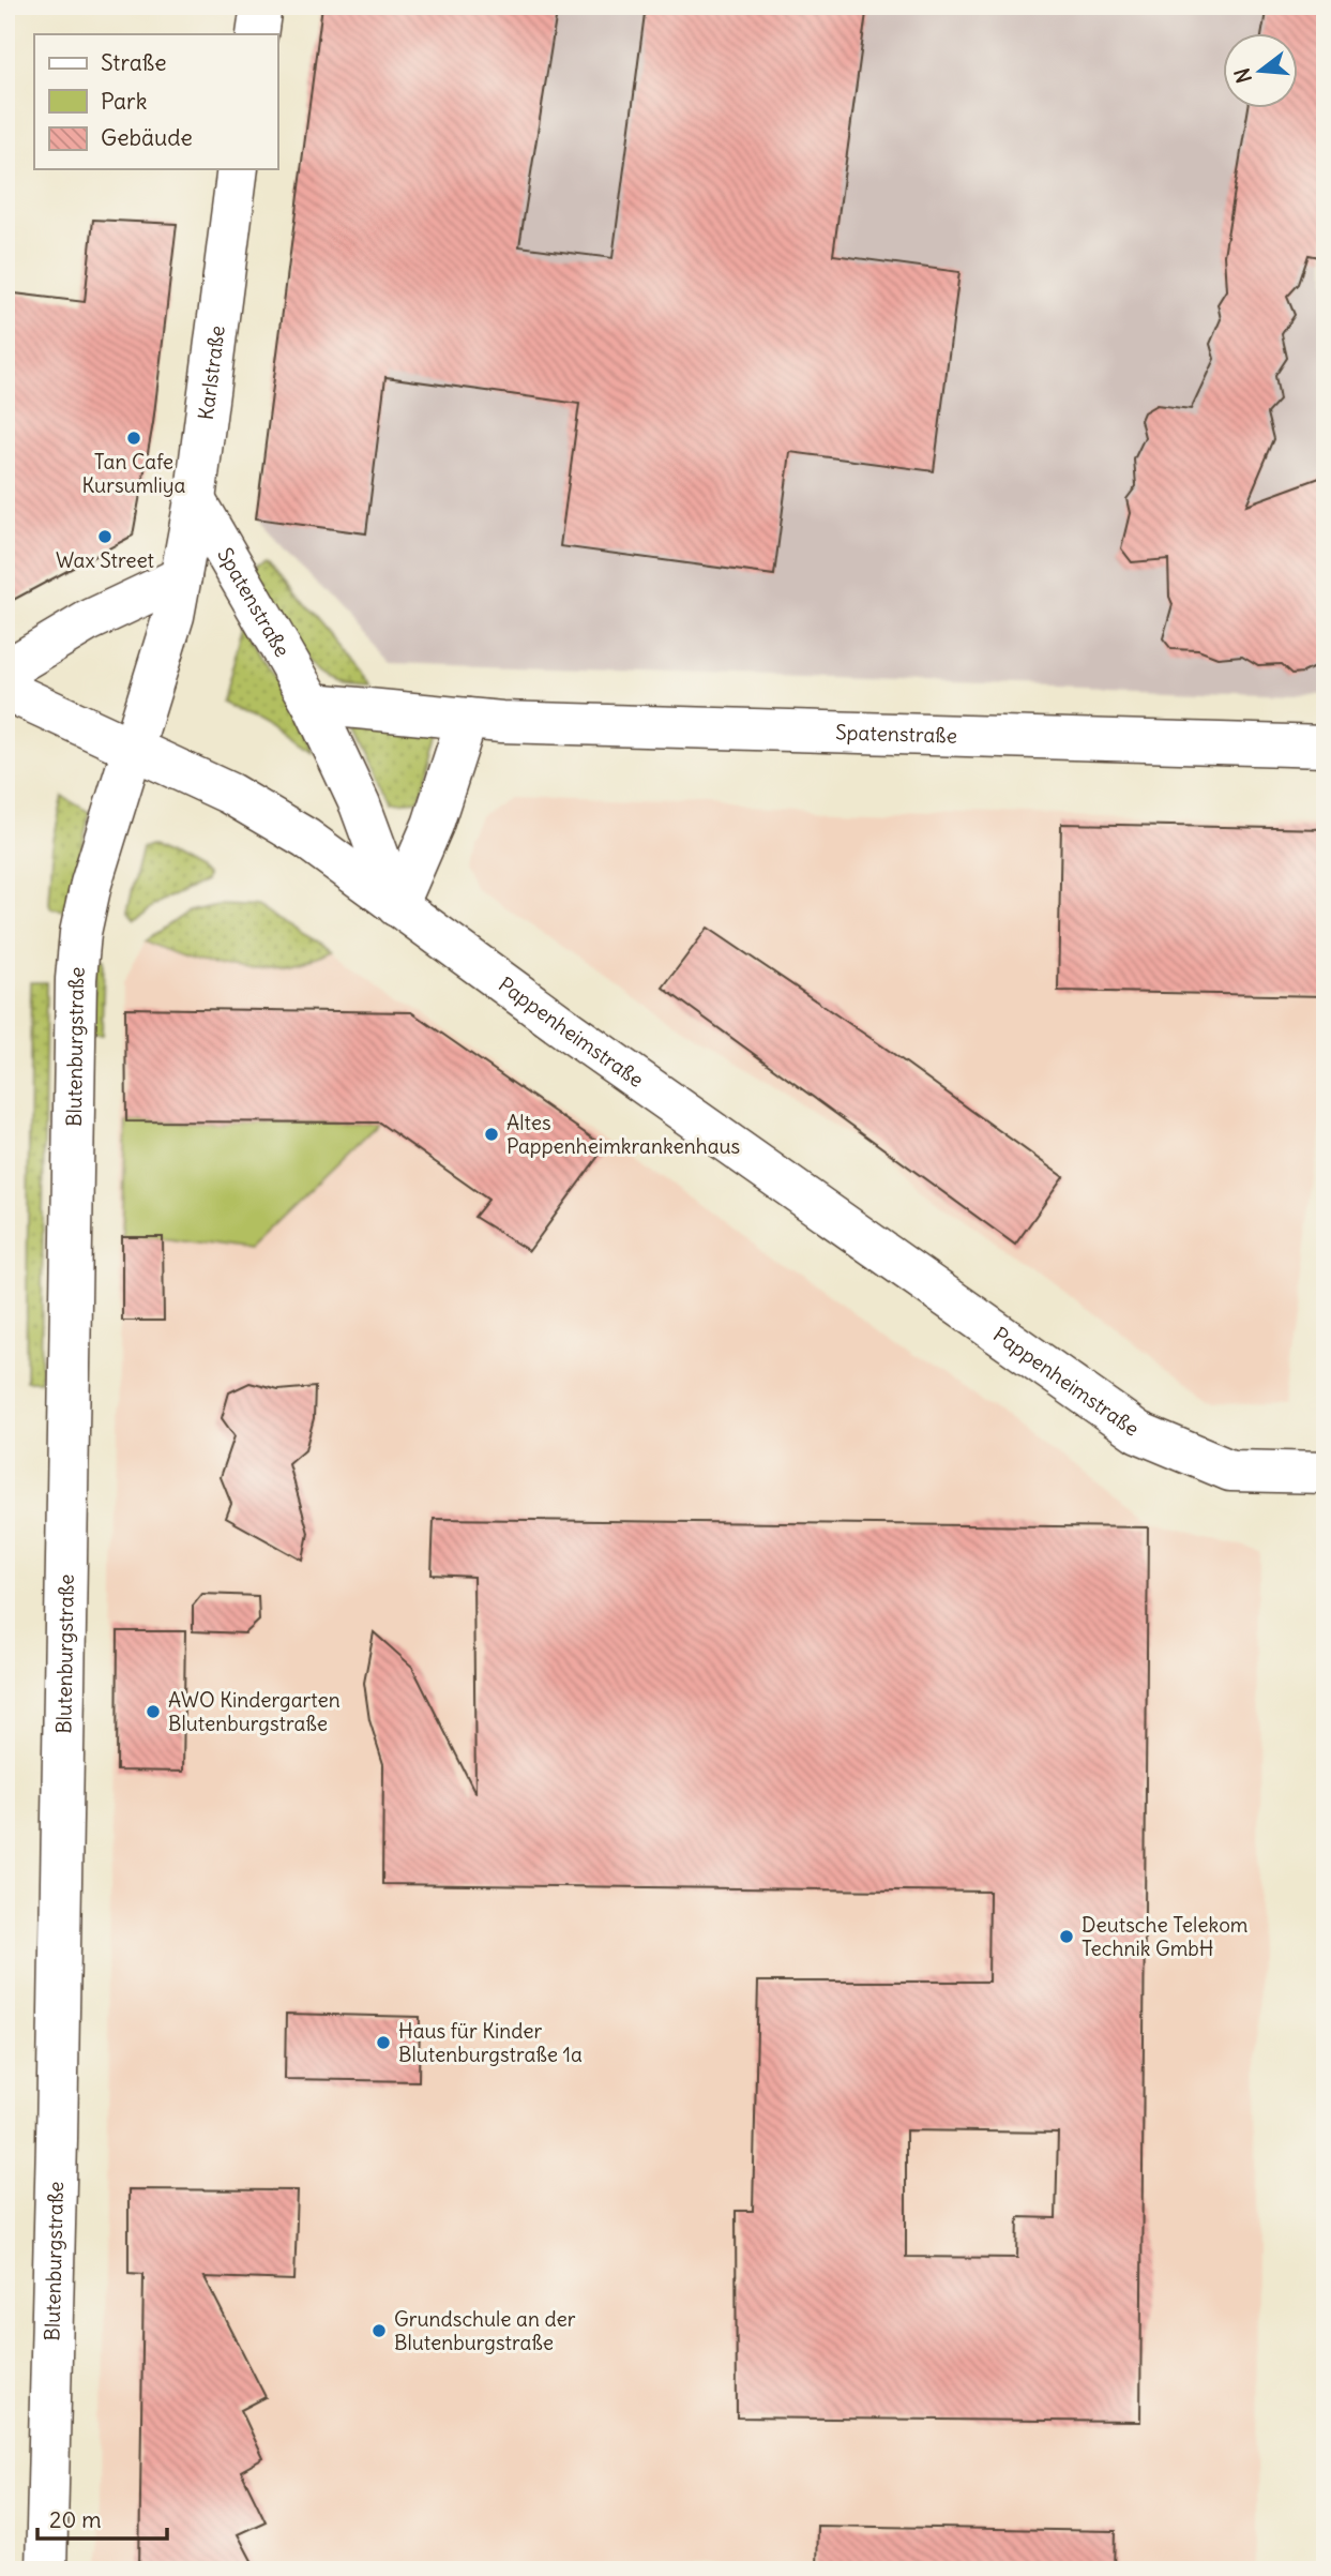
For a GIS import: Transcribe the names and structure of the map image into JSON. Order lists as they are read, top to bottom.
{
  "streets": {
    "street": [
      "Karlstraße",
      "Spatenstraße",
      "Pappenheimstraße",
      "Blutenburgstraße"
    ]
  },
  "crossings": [
    ["Karlstraße", "Spatenstraße"],
    ["Karlstraße", "Pappenheimstraße"],
    ["Karlstraße", "Blutenburgstraße"],
    ["Spatenstraße", "Pappenheimstraße"],
    ["Pappenheimstraße", "Blutenburgstraße"]
  ],
  "places": [
    "Tan Cafe Kursumliya",
    "Wax Street",
    "Altes Pappenheimkrankenhaus",
    "AWO Kindergarten Blutenburgstraße",
    "Deutsche Telekom Technik GmbH",
    "Haus für Kinder Blutenburgstraße 1a",
    "Grundschule an der Blutenburgstraße"
  ],
  "legend": ["Straße", "Park", "Gebäude"],
  "scale_bar": "20 m",
  "north": "left"
}
